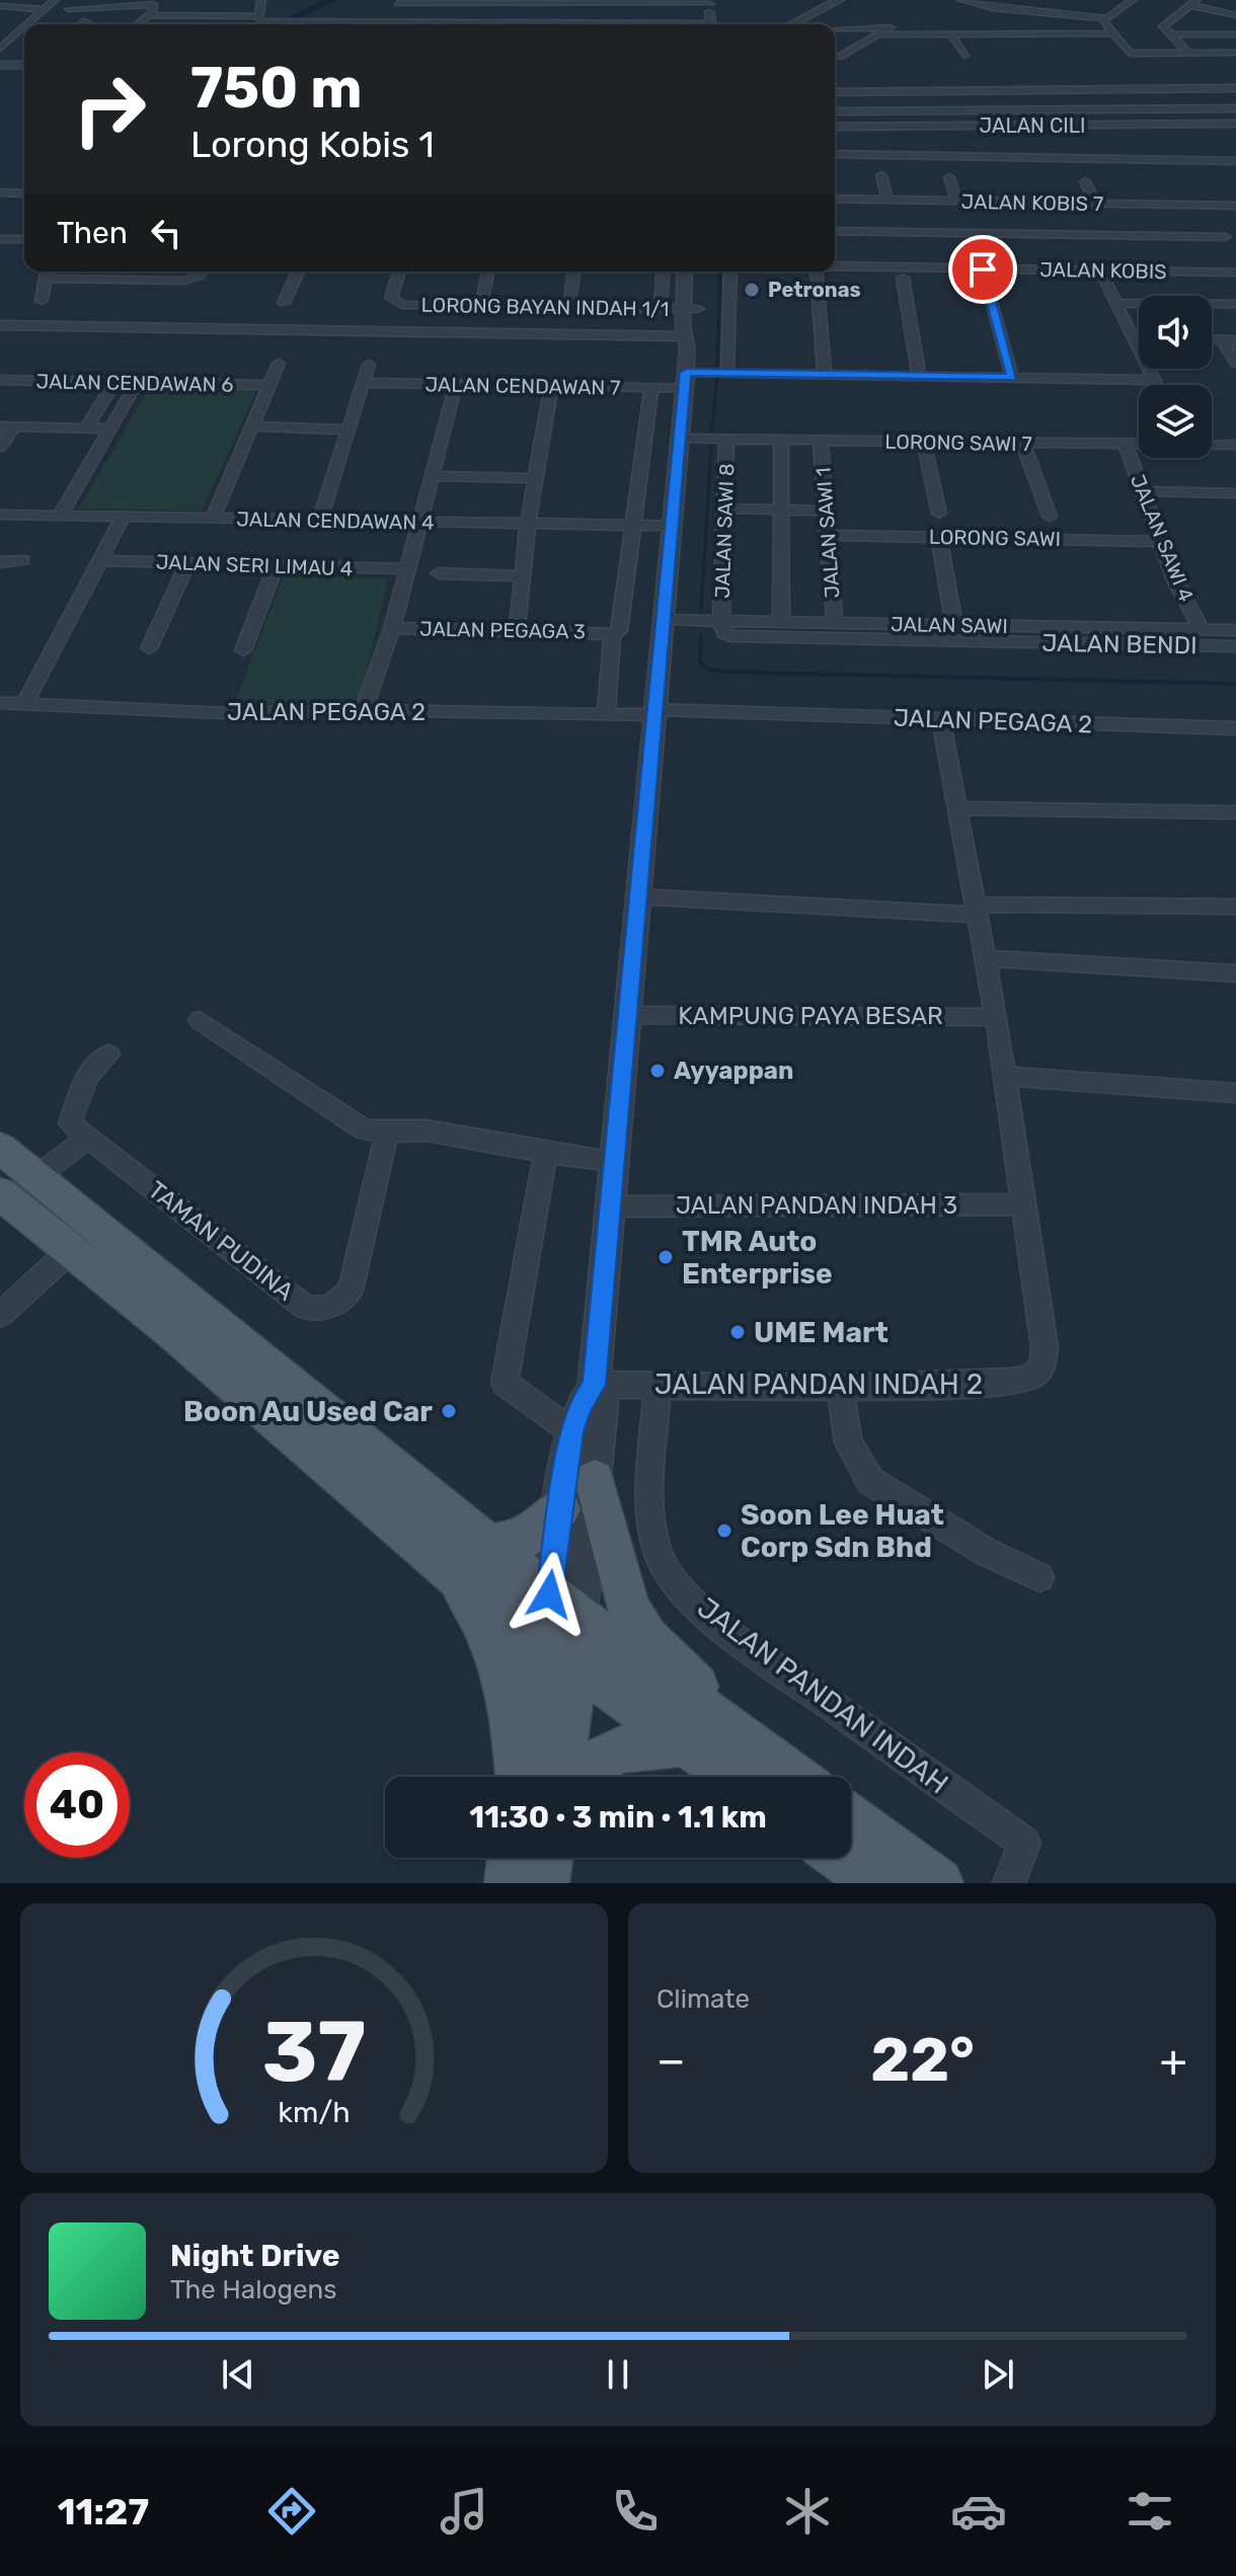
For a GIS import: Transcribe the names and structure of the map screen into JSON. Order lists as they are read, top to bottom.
{
  "streets": {
    "street": [
      "JALAN CILI",
      "JALAN KOBIS 7",
      "JALAN KOBIS",
      "LORONG BAYAN INDAH 1/1",
      "JALAN CENDAWAN 6",
      "JALAN CENDAWAN 7",
      "LORONG SAWI 7",
      "JALAN CENDAWAN 4",
      "JALAN SAWI 8",
      "JALAN SAWI 1",
      "LORONG SAWI",
      "JALAN SAWI 4",
      "JALAN SERI LIMAU 4",
      "JALAN SAWI",
      "JALAN PEGAGA 3",
      "JALAN BENDI",
      "JALAN PEGAGA 2",
      "KAMPUNG PAYA BESAR",
      "JALAN PANDAN INDAH 3",
      "TAMAN PUDINA",
      "JALAN PANDAN INDAH 2",
      "JALAN PANDAN INDAH"
    ]
  },
  "crossings": [
    ["LORONG SAWI 7", "JALAN SAWI 8"],
    ["LORONG SAWI 7", "JALAN SAWI 1"],
    ["LORONG SAWI 7", "JALAN SAWI 4"],
    ["JALAN SAWI 8", "JALAN SAWI"],
    ["JALAN SAWI 8", "JALAN BENDI"],
    ["JALAN SAWI 1", "LORONG SAWI"],
    ["JALAN SAWI 1", "JALAN SAWI"],
    ["LORONG SAWI", "JALAN SAWI 4"],
    ["JALAN SAWI 4", "JALAN SAWI"],
    ["JALAN SAWI", "JALAN BENDI"],
    ["JALAN PANDAN INDAH 3", "JALAN PANDAN INDAH 2"],
    ["JALAN PANDAN INDAH 2", "JALAN PANDAN INDAH"]
  ],
  "places": [
    "Petronas",
    "Ayyappan",
    "TMR Auto Enterprise",
    "UME Mart",
    "Boon Au Used Car",
    "Soon Lee Huat Corp Sdn Bhd"
  ],
  "page": {
    "turn": ["750 m", "Lorong Kobis 1"],
    "then": "Then",
    "limit": "40",
    "trip": "11:30 · 3 min · 1.1 km",
    "tile": "Climate",
    "heat": ["−", "22°", "+"],
    "song": ["Night Drive", "The Halogens"],
    "tabs": "11:27",
    "gauge": ["37", "km/h"]
  }
}
